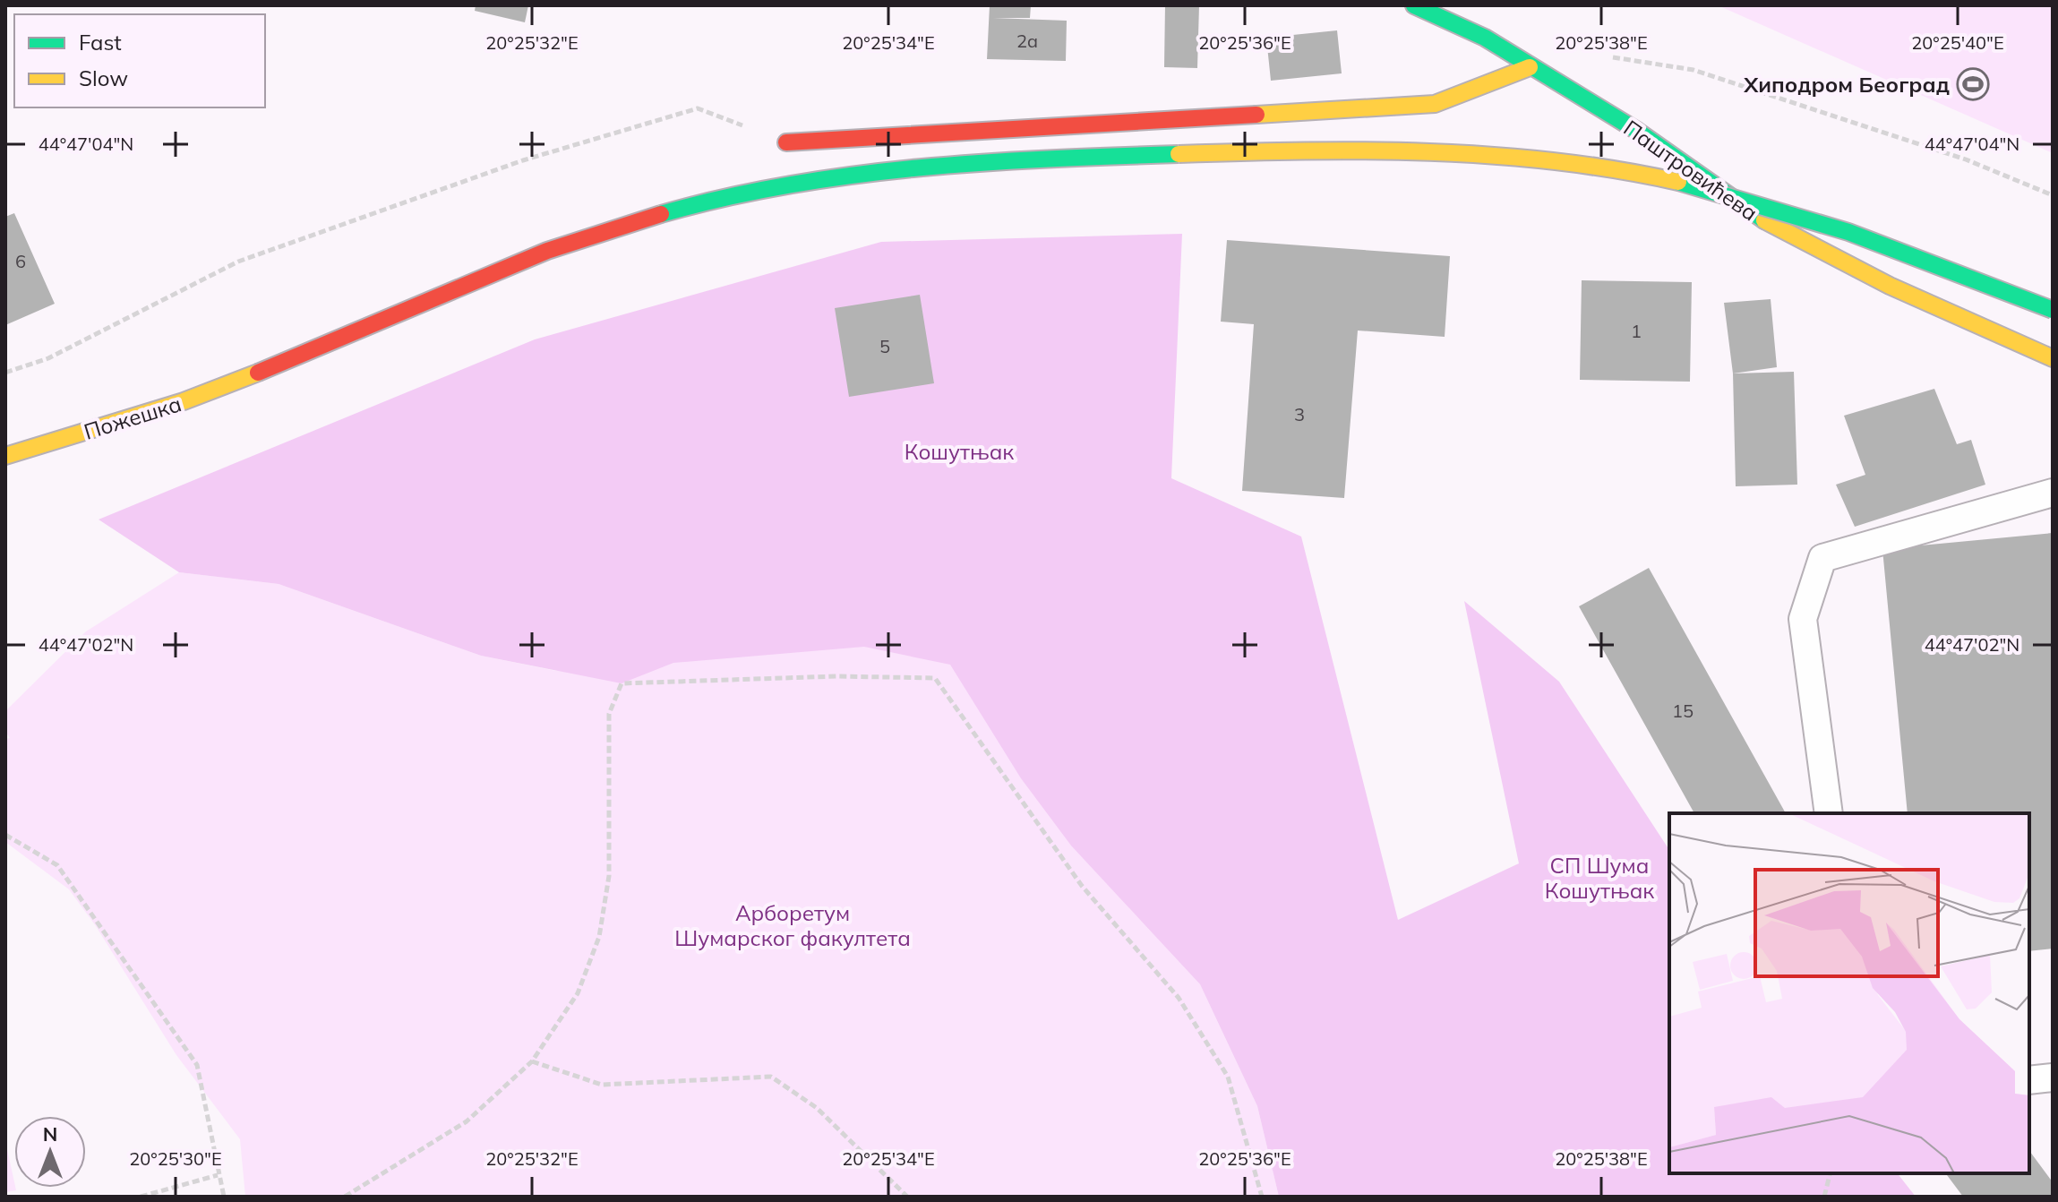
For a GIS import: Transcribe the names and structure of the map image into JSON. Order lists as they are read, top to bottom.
{
  "streets": {
    "main road": ["Паштровићева", "Пожешка"]
  },
  "parks": ["Кошутњак", "СП Шума Кошутњак", "Арборетум Шумарског факултета"],
  "places": {
    "sports": ["Хиподром Београд"]
  },
  "house_numbers": [
    "2a",
    "6",
    "1",
    "5",
    "3",
    "15"
  ],
  "legend": ["Fast", "Slow"],
  "north": "top",
  "coordinates": [
    "20°25'32\"E",
    "20°25'34\"E",
    "20°25'36\"E",
    "20°25'38\"E",
    "20°25'40\"E",
    "44°47'04\"N",
    "44°47'02\"N",
    "20°25'30\"E"
  ]
}
